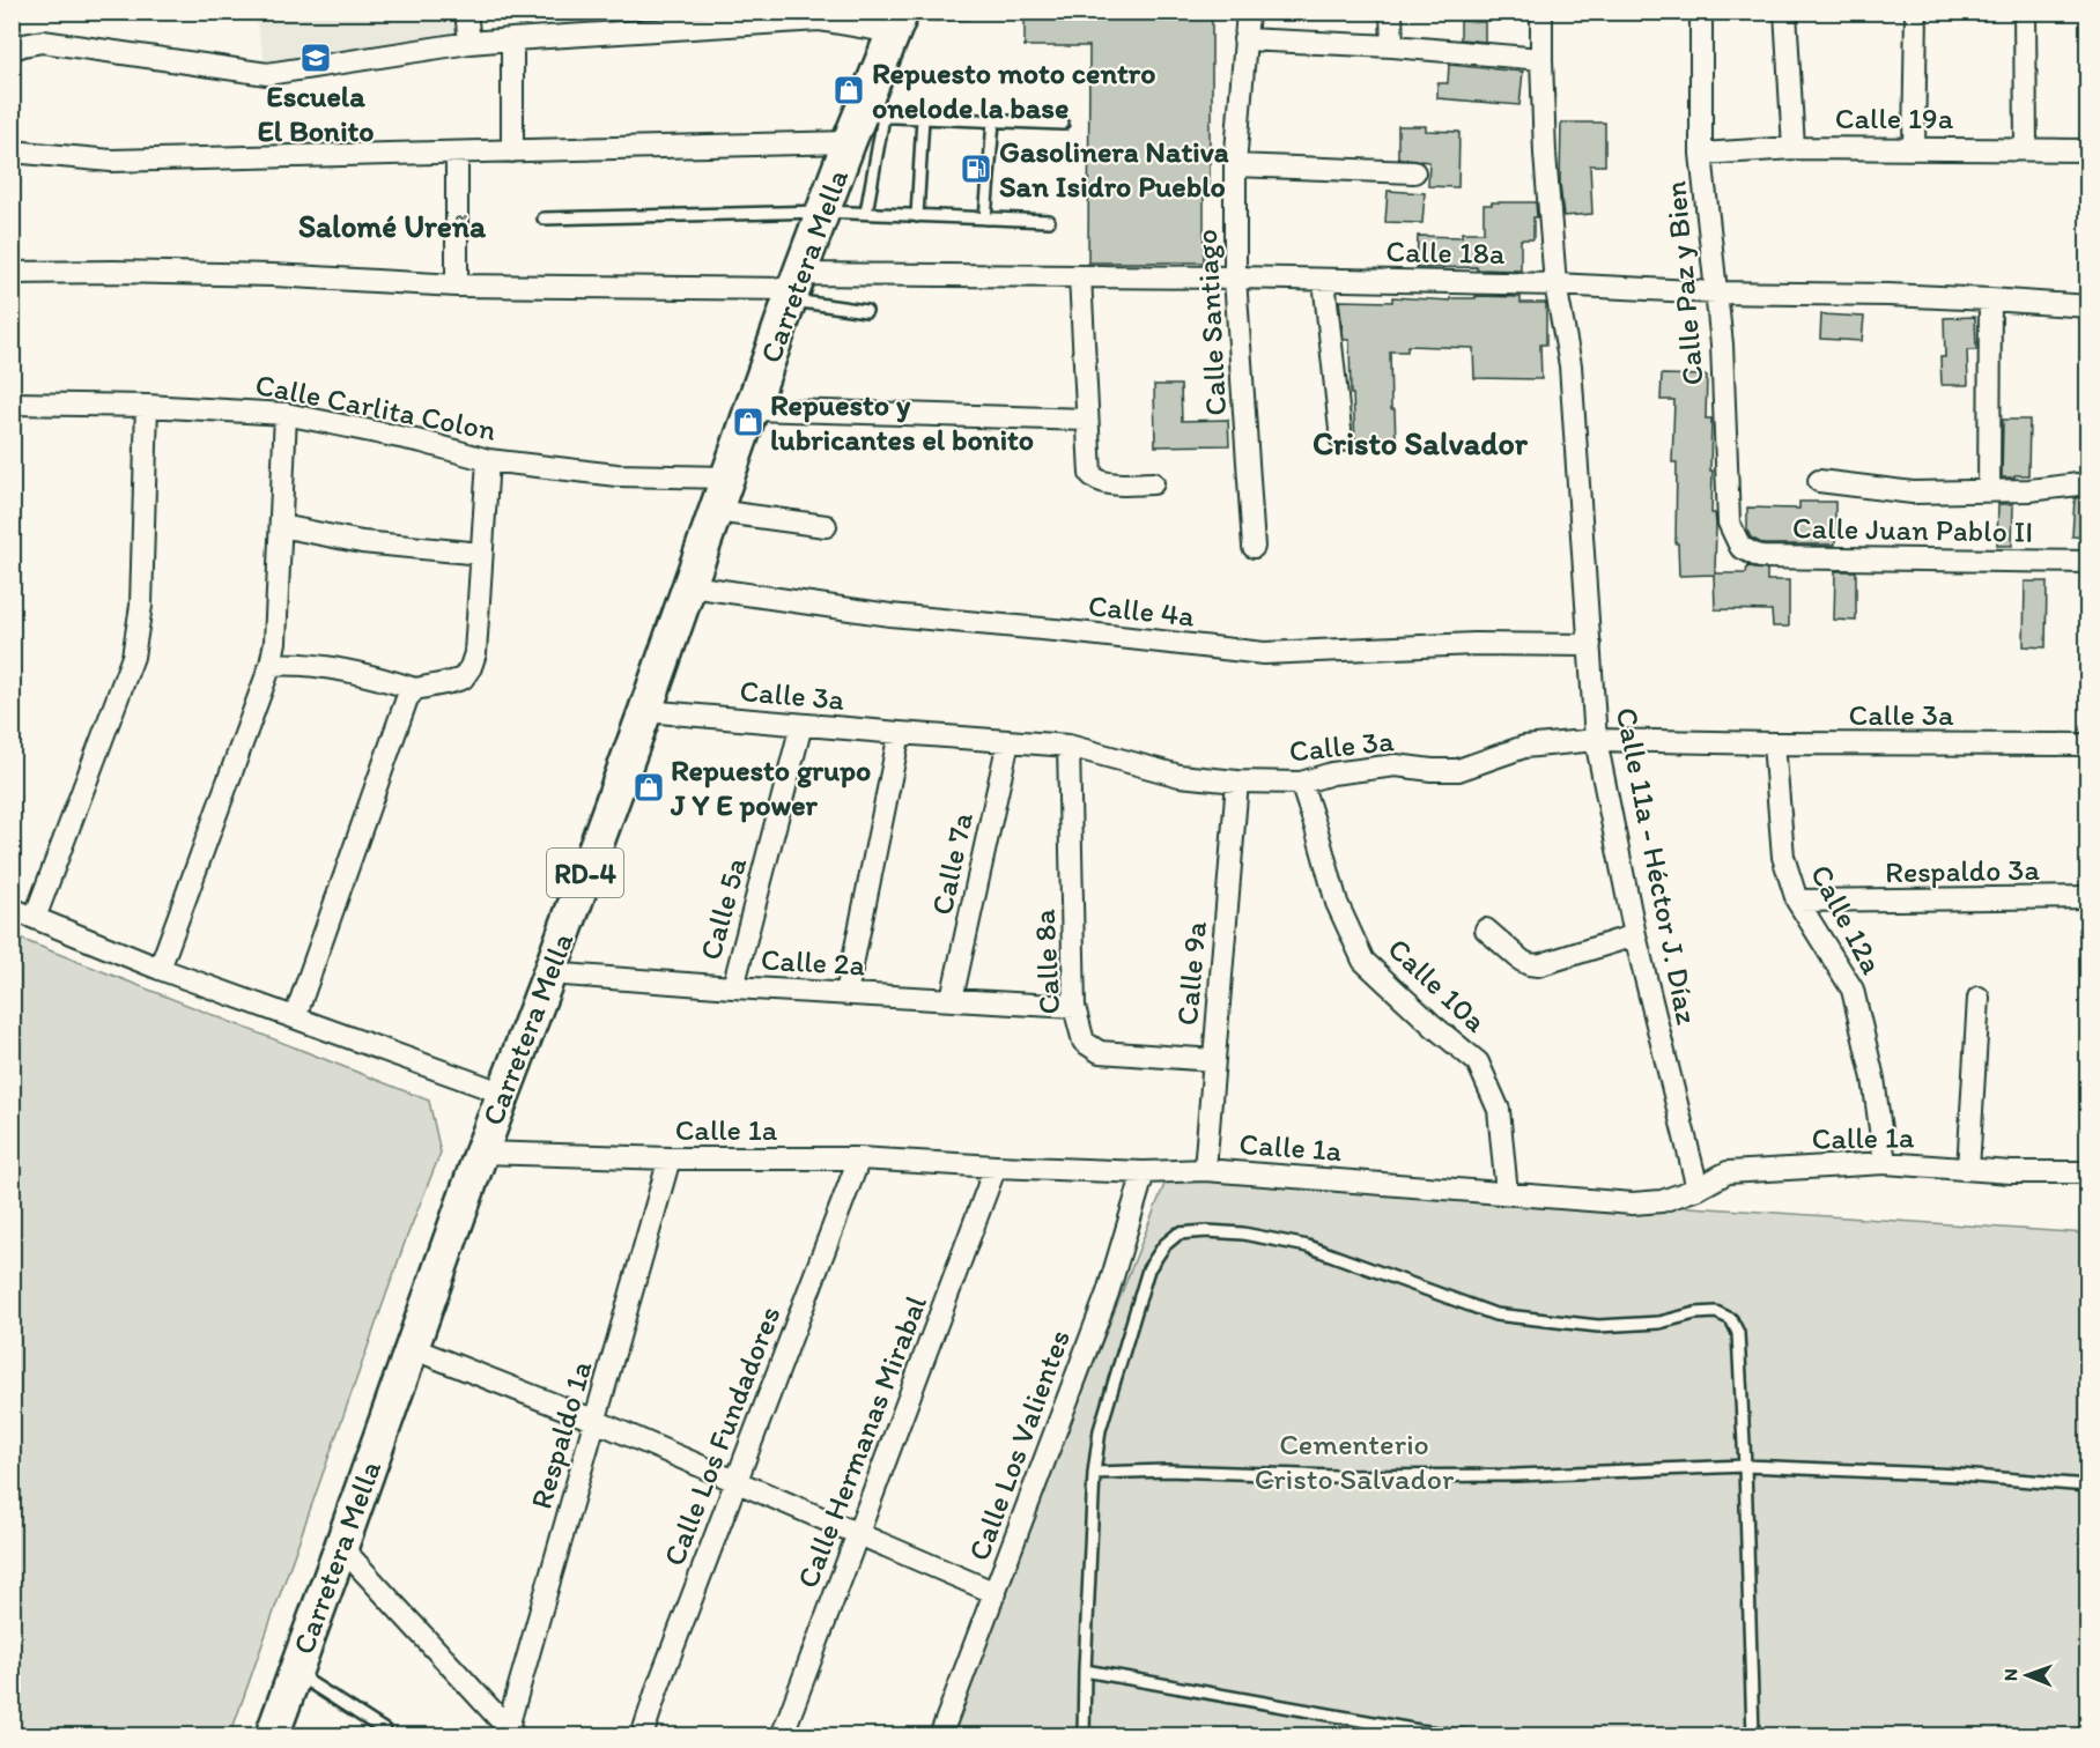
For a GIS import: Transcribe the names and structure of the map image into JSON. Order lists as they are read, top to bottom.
{
  "streets": {
    "main road": ["Carretera Mella", "RD-4"],
    "street": [
      "Calle 19a",
      "Calle 18a",
      "Calle Paz y Bien",
      "Calle Santiago",
      "Calle Carlita Colon",
      "Calle Juan Pablo II",
      "Calle 4a",
      "Calle 3a",
      "Calle 7a",
      "Calle 11a - Héctor J. Díaz",
      "Respaldo 3a",
      "Calle 5a",
      "Calle 12a",
      "Calle 2a",
      "Calle 8a",
      "Calle 9a",
      "Calle 10a",
      "Calle 1a",
      "Respaldo 1a",
      "Calle Los Fundadores",
      "Calle Hermanas Mirabal",
      "Calle Los Valientes"
    ]
  },
  "crossings": [
    ["Calle 19a", "Calle Paz y Bien"],
    ["Calle 18a", "Carretera Mella"],
    ["Calle 18a", "Calle Paz y Bien"],
    ["Calle 18a", "Calle Santiago"],
    ["Calle 18a", "Calle 11a - Héctor J. Díaz"],
    ["Carretera Mella", "Calle Carlita Colon"],
    ["Carretera Mella", "Calle 4a"],
    ["Carretera Mella", "Calle 3a"],
    ["Carretera Mella", "Calle 2a"],
    ["Carretera Mella", "Calle 1a"],
    ["Calle Paz y Bien", "Calle Juan Pablo II"],
    ["Calle 4a", "Calle 11a - Héctor J. Díaz"],
    ["Calle 3a", "Calle 7a"],
    ["Calle 3a", "Calle 11a - Héctor J. Díaz"],
    ["Calle 3a", "Calle 5a"],
    ["Calle 3a", "Calle 12a"],
    ["Calle 3a", "Calle 8a"],
    ["Calle 3a", "Calle 9a"],
    ["Calle 3a", "Calle 10a"],
    ["Calle 7a", "Calle 2a"],
    ["Calle 11a - Héctor J. Díaz", "Calle 1a"],
    ["Respaldo 3a", "Calle 12a"],
    ["Calle 5a", "Calle 2a"],
    ["Calle 12a", "Calle 1a"],
    ["Calle 2a", "Calle 8a"],
    ["Calle 8a", "Calle 9a"],
    ["Calle 9a", "Calle 1a"],
    ["Calle 10a", "Calle 1a"],
    ["Calle 1a", "Respaldo 1a"],
    ["Calle 1a", "Calle Los Fundadores"],
    ["Calle 1a", "Calle Hermanas Mirabal"],
    ["Calle 1a", "Calle Los Valientes"]
  ],
  "districts": ["Salomé Ureña", "Cristo Salvador"],
  "parks": ["Cementerio Cristo Salvador"],
  "places": {
    "school or university": ["Escuela El Bonito"],
    "shop": ["Repuesto moto centro onelode la base", "Repuesto y lubricantes el bonito", "Repuesto grupo J Y E power"],
    "fuel station": ["Gasolinera Nativa San Isidro Pueblo"]
  },
  "north": "left"
}
